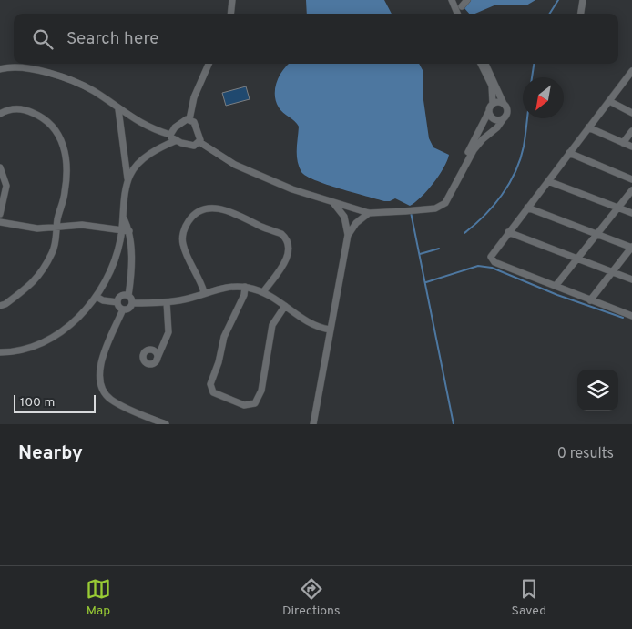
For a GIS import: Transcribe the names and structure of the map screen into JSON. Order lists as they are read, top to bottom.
{
  "scale_bar": "100 m",
  "north": "bottom left",
  "page": {
    "search": "Search here",
    "scale": "100 m",
    "heading": ["Nearby", "0 results"],
    "nav": ["Map", "Directions", "Saved"]
  }
}
